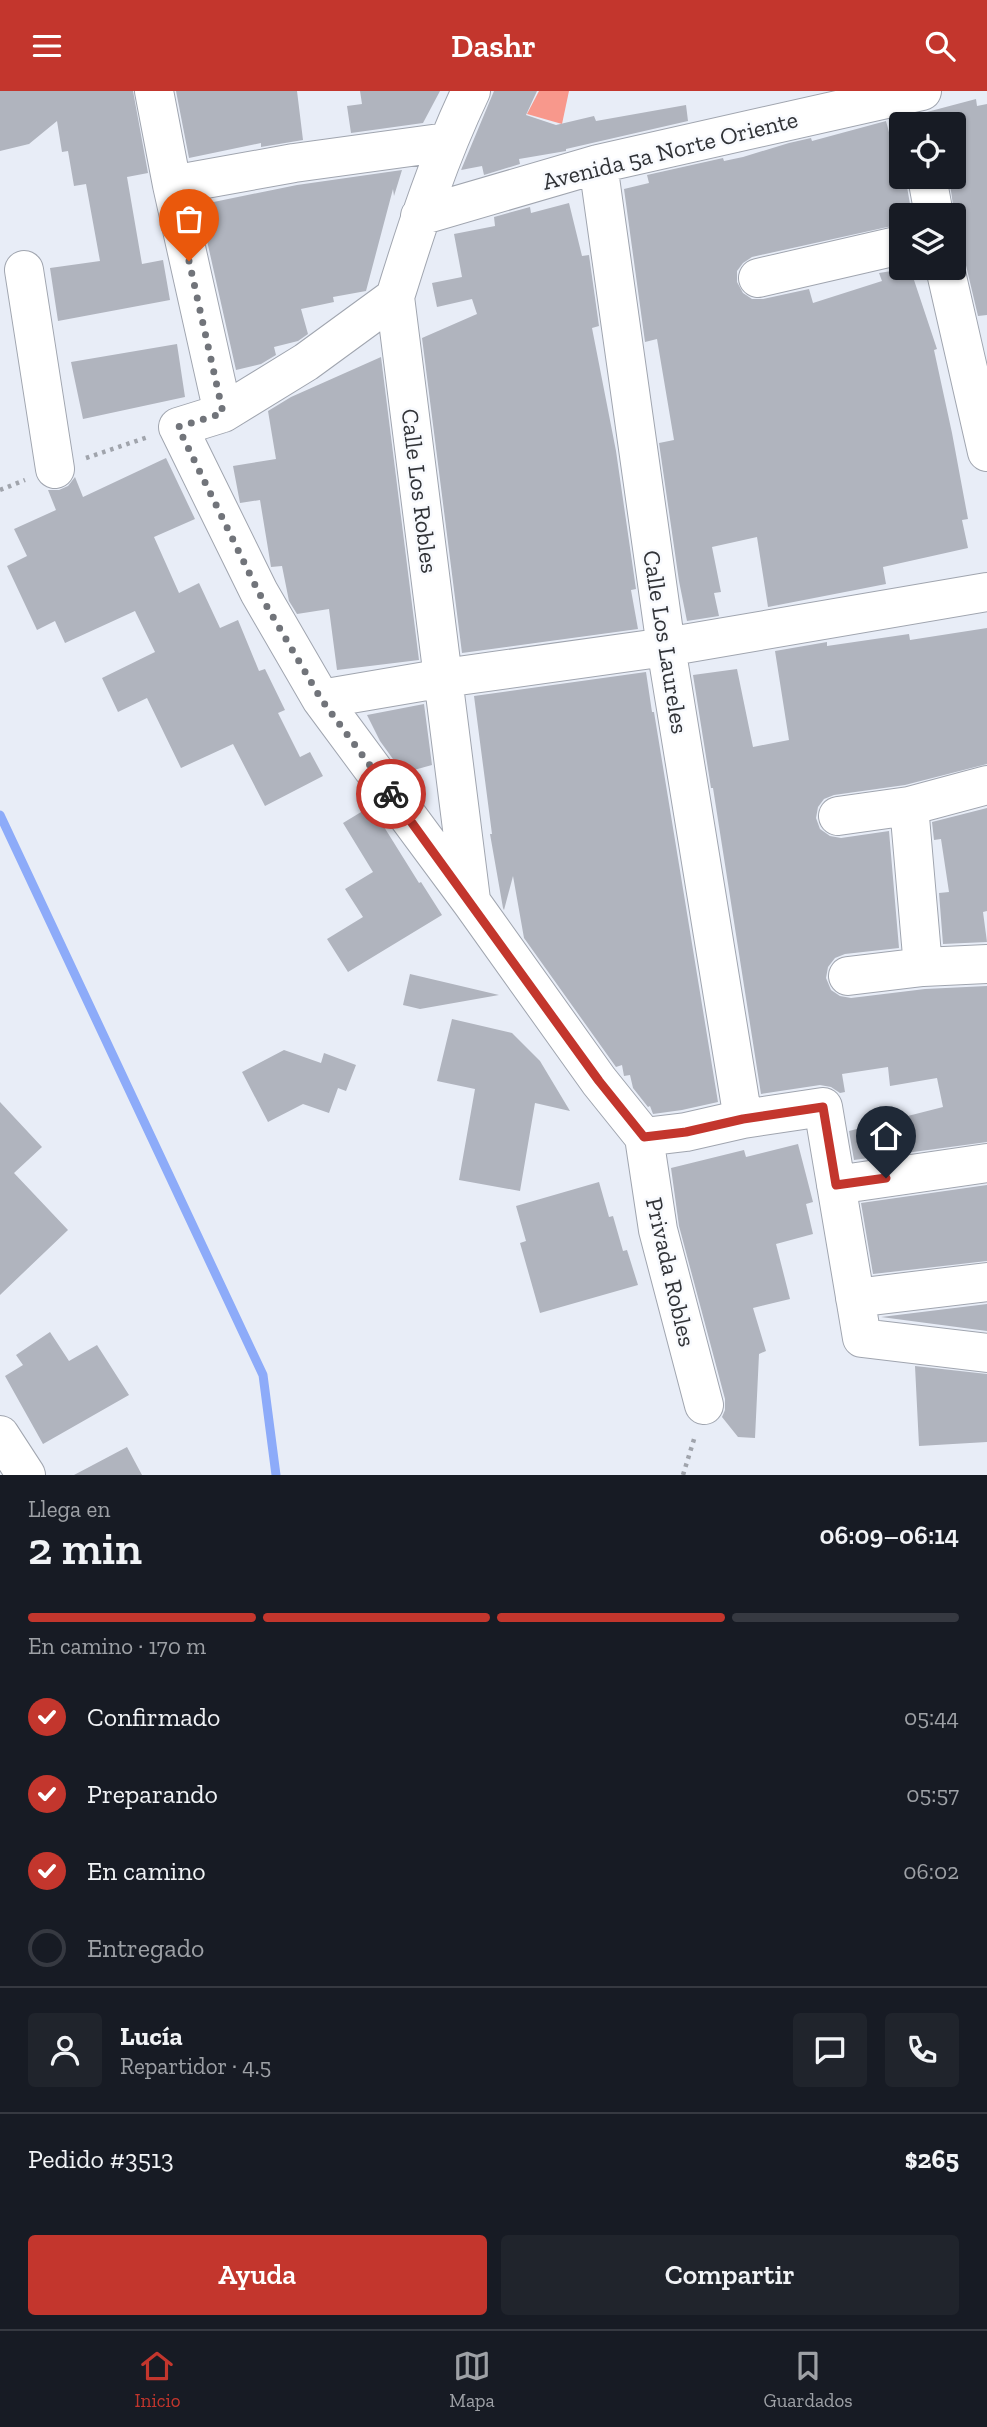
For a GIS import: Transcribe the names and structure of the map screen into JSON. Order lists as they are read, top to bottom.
{
  "streets": {
    "street": [
      "Avenida 5a Norte Oriente",
      "Calle Los Robles",
      "Calle Los Laureles",
      "Privada Robles"
    ]
  },
  "crossings": [
    ["Avenida 5a Norte Oriente", "Calle Los Robles"],
    ["Avenida 5a Norte Oriente", "Calle Los Laureles"]
  ],
  "page": {
    "header": "Dashr",
    "heading": ["2 min", "Llega en", "06:09–06:14"],
    "panel": [
      "Lucía",
      "Repartidor · 4.5",
      "Pedido #3513",
      "$265"
    ],
    "bar": "En camino · 170 m",
    "list": [
      ["Confirmado", "05:44"],
      ["Preparando", "05:57"],
      ["En camino", "06:02"],
      "Entregado"
    ],
    "buttons": ["Ayuda", "Compartir"],
    "tabs": ["Inicio", "Mapa", "Guardados"]
  }
}
